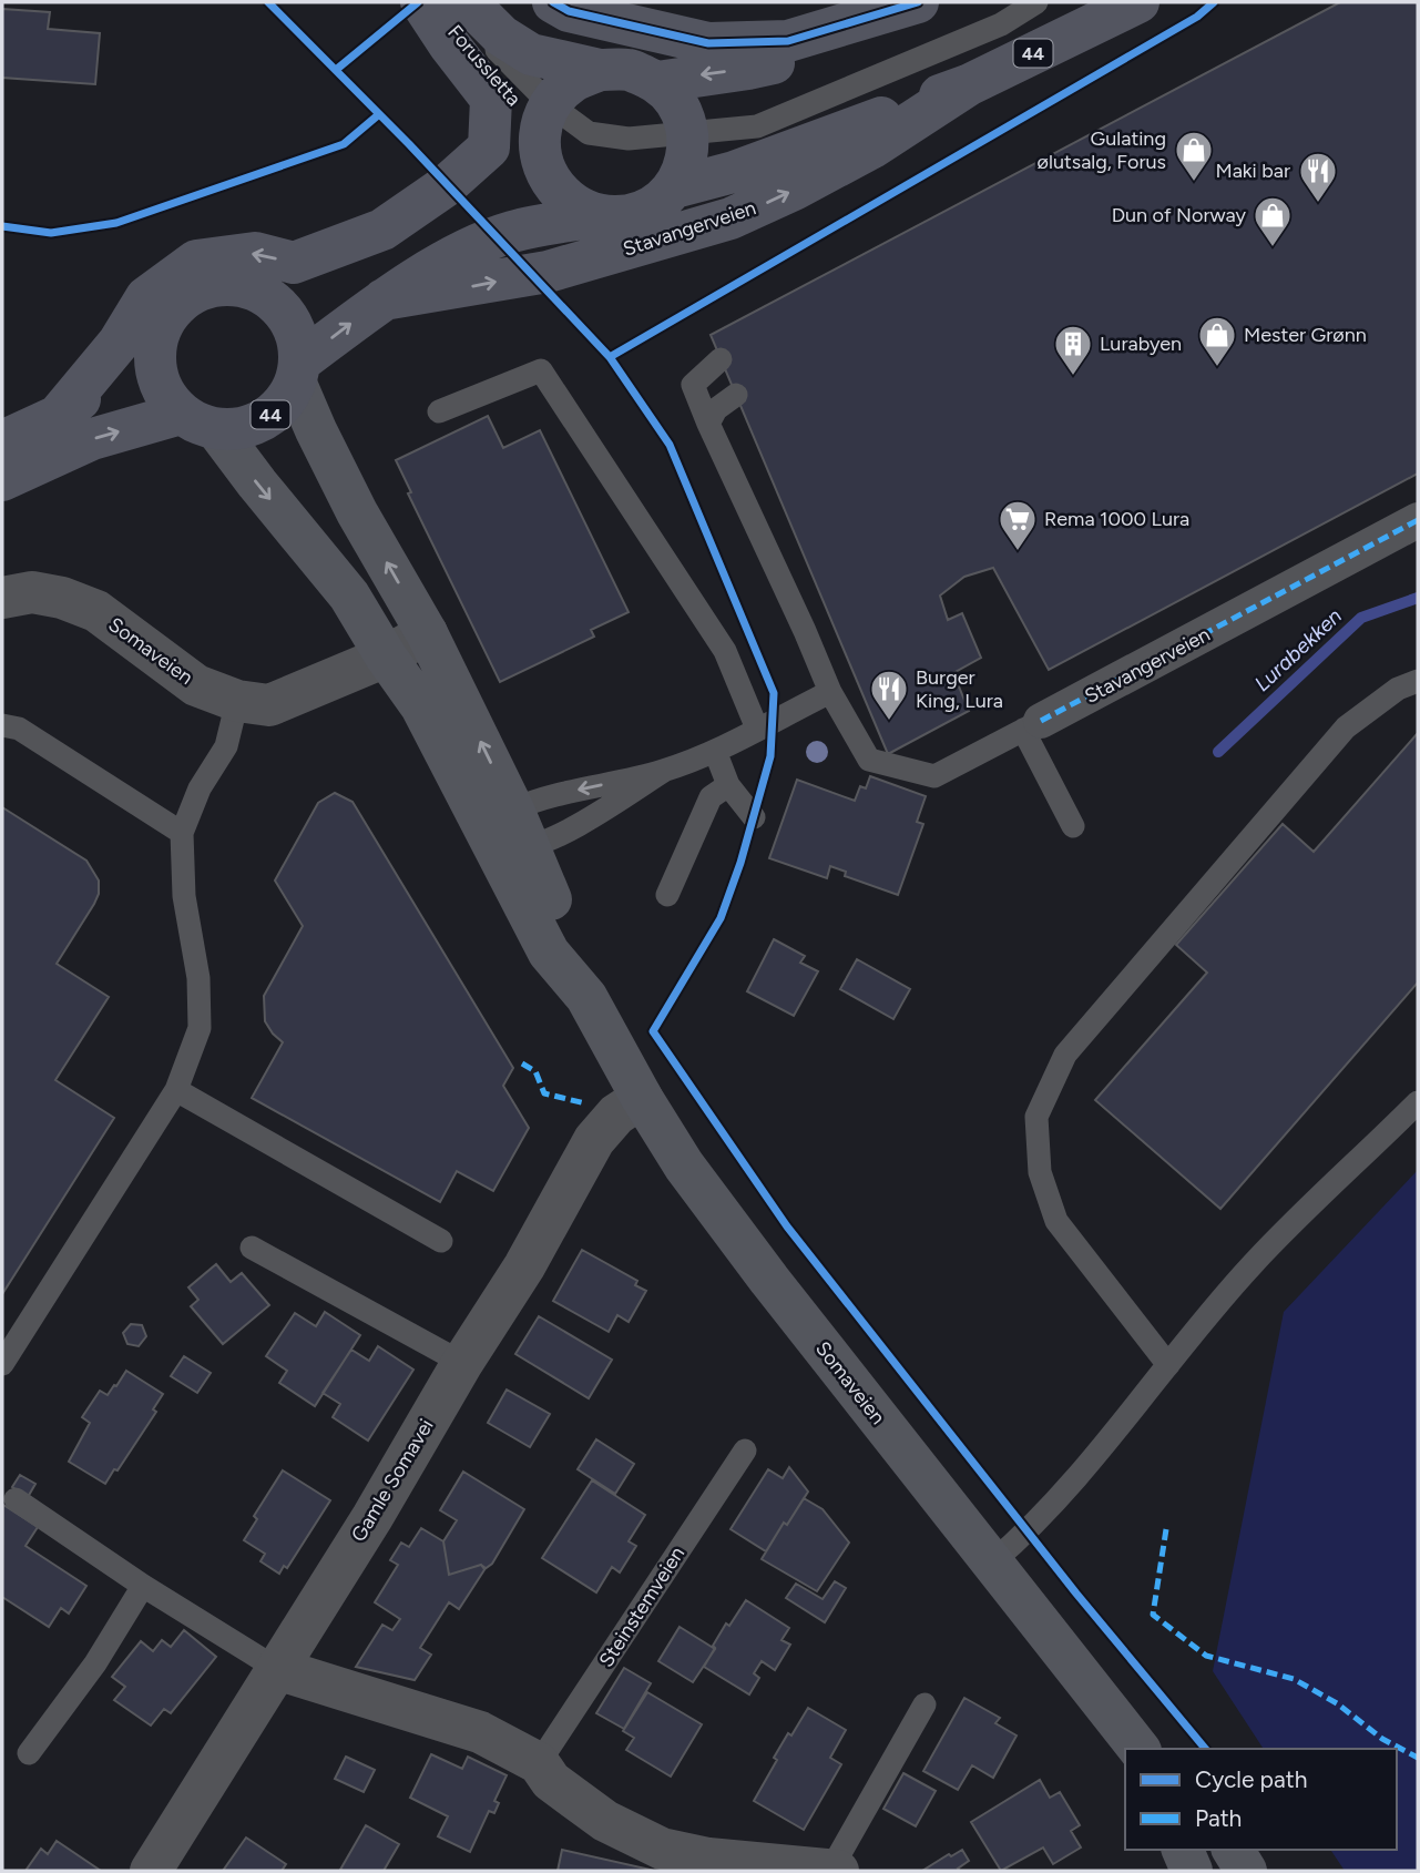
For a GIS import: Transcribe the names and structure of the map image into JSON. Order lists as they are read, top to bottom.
{
  "streets": {
    "main road": [
      "44",
      "Forussletta",
      "Stavangerveien",
      "Somaveien"
    ],
    "street": ["Gamle Somavei"],
    "lane": ["Steinstemveien"]
  },
  "crossings": [
    ["44", "Stavangerveien"],
    ["44", "Somaveien"],
    ["Stavangerveien", "Somaveien"],
    ["Somaveien", "Gamle Somavei"]
  ],
  "water": ["Lurabekken"],
  "places": {
    "shop": ["Gulating ølutsalg, Forus", "Dun of Norway", "Mester Grønn"],
    "restaurant": ["Maki bar", "Burger King, Lura"],
    "building": ["Lurabyen"],
    "supermarket": ["Rema 1000 Lura"]
  },
  "legend": ["Cycle path", "Path"]
}
